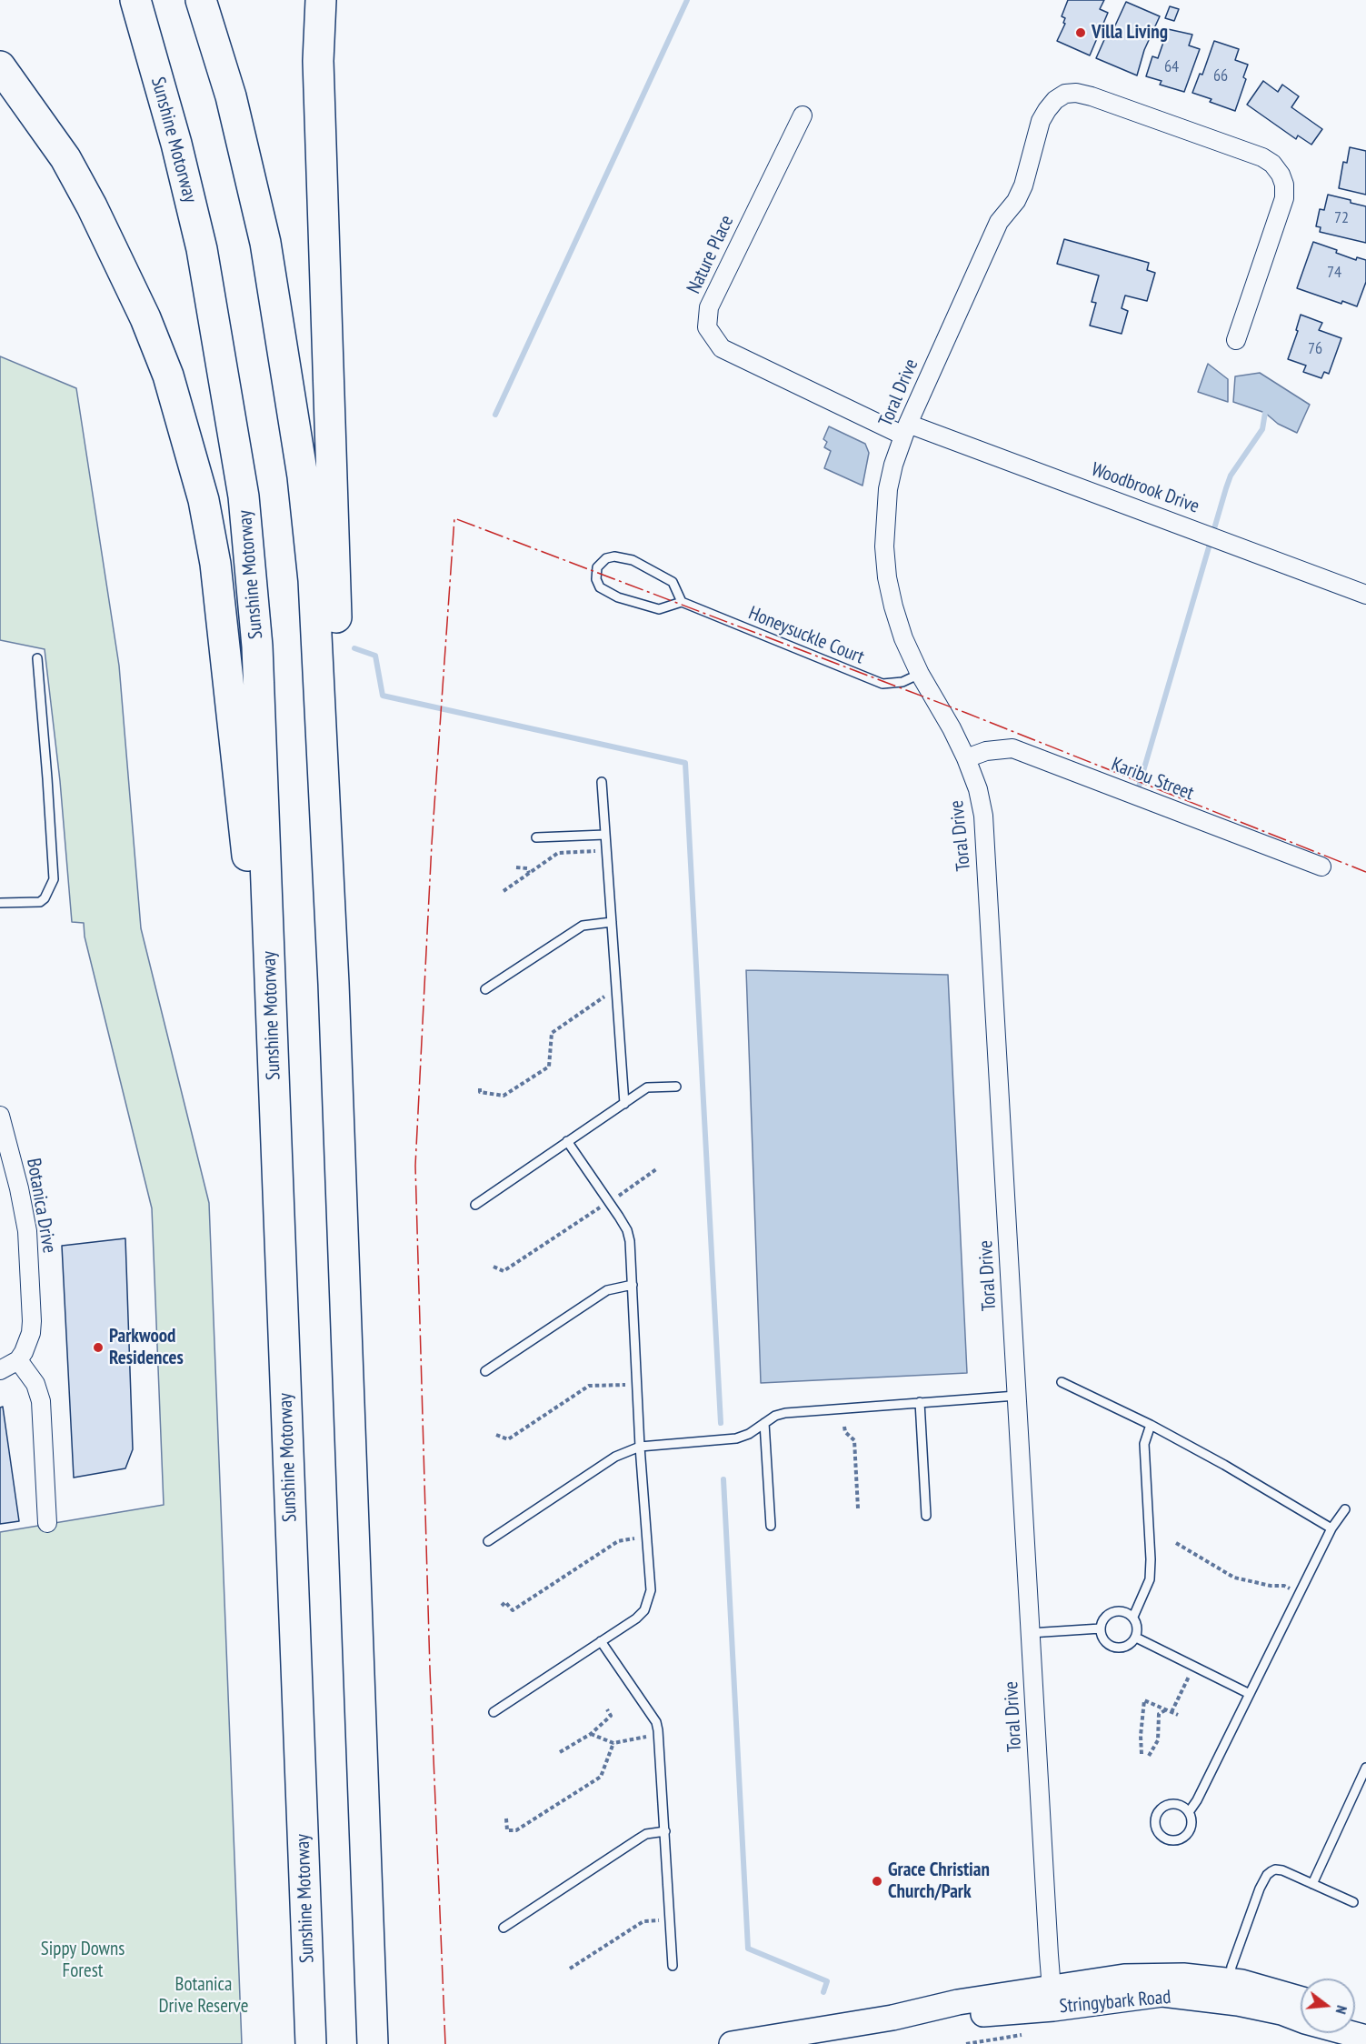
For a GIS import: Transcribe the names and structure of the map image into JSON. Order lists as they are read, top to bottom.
{
  "streets": {
    "highway": ["Sunshine Motorway"],
    "street": [
      "Nature Place",
      "Toral Drive",
      "Woodbrook Drive",
      "Karibu Street",
      "Botanica Drive",
      "Stringybark Road"
    ],
    "lane": ["Honeysuckle Court"]
  },
  "crossings": [
    ["Nature Place", "Toral Drive"],
    ["Nature Place", "Woodbrook Drive"],
    ["Toral Drive", "Woodbrook Drive"],
    ["Toral Drive", "Honeysuckle Court"],
    ["Toral Drive", "Karibu Street"],
    ["Toral Drive", "Stringybark Road"]
  ],
  "parks": ["Sippy Downs Forest", "Botanica Drive Reserve"],
  "places": ["Villa Living", "Parkwood Residences", "Grace Christian Church/Park"],
  "house_numbers": [
    "64",
    "66",
    "72",
    "74",
    "76"
  ],
  "north": "right"
}
